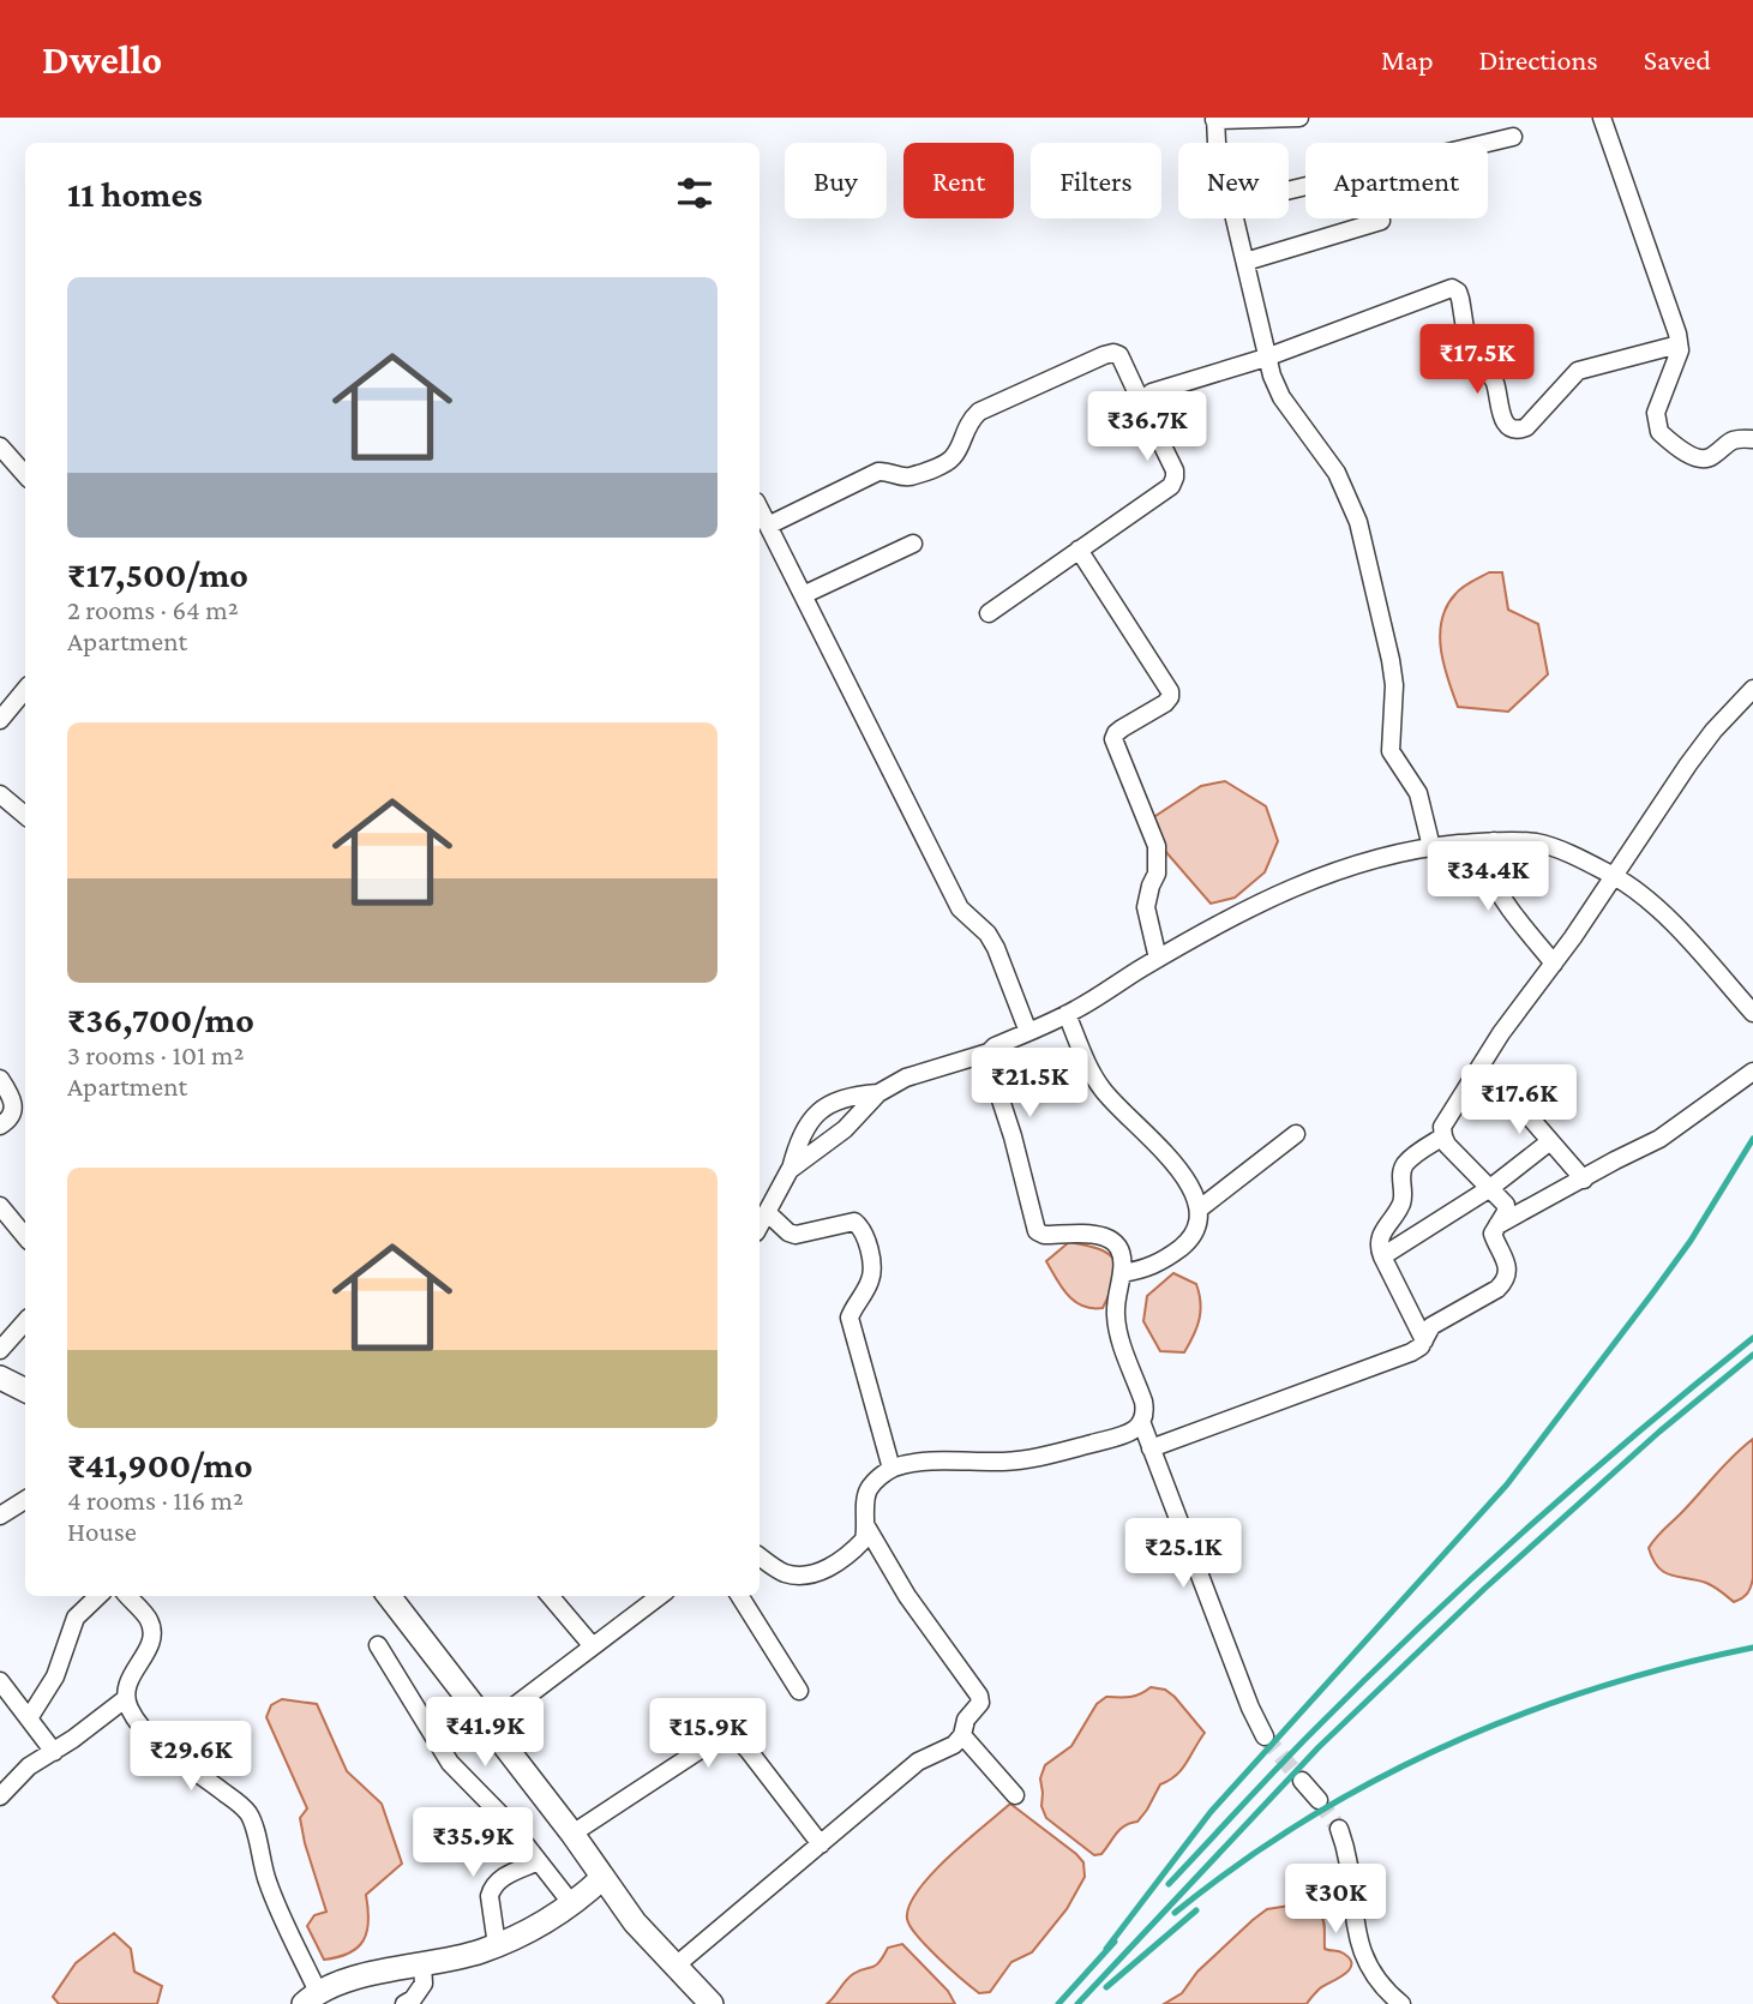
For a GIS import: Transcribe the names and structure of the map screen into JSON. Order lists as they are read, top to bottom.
{
  "page": {
    "header": "Dwello",
    "nav": ["Map", "Directions", "Saved"],
    "chip": [
      "Buy",
      "Rent",
      "Filters",
      "New",
      "Apartment"
    ],
    "heading": "11 homes",
    "list": [
      {
        "name": "₹17,500/mo",
        "note": "2 rooms · 64 m² · Apartment"
      },
      {
        "name": "₹36,700/mo",
        "note": "3 rooms · 101 m² · Apartment"
      },
      {
        "name": "₹41,900/mo",
        "note": "4 rooms · 116 m² · House"
      }
    ],
    "price": [
      "₹17.5K",
      "₹36.7K",
      "₹34.4K",
      "₹21.5K",
      "₹17.6K",
      "₹25.1K",
      "₹41.9K",
      "₹15.9K",
      "₹29.6K",
      "₹35.9K",
      "₹30K"
    ]
  }
}
